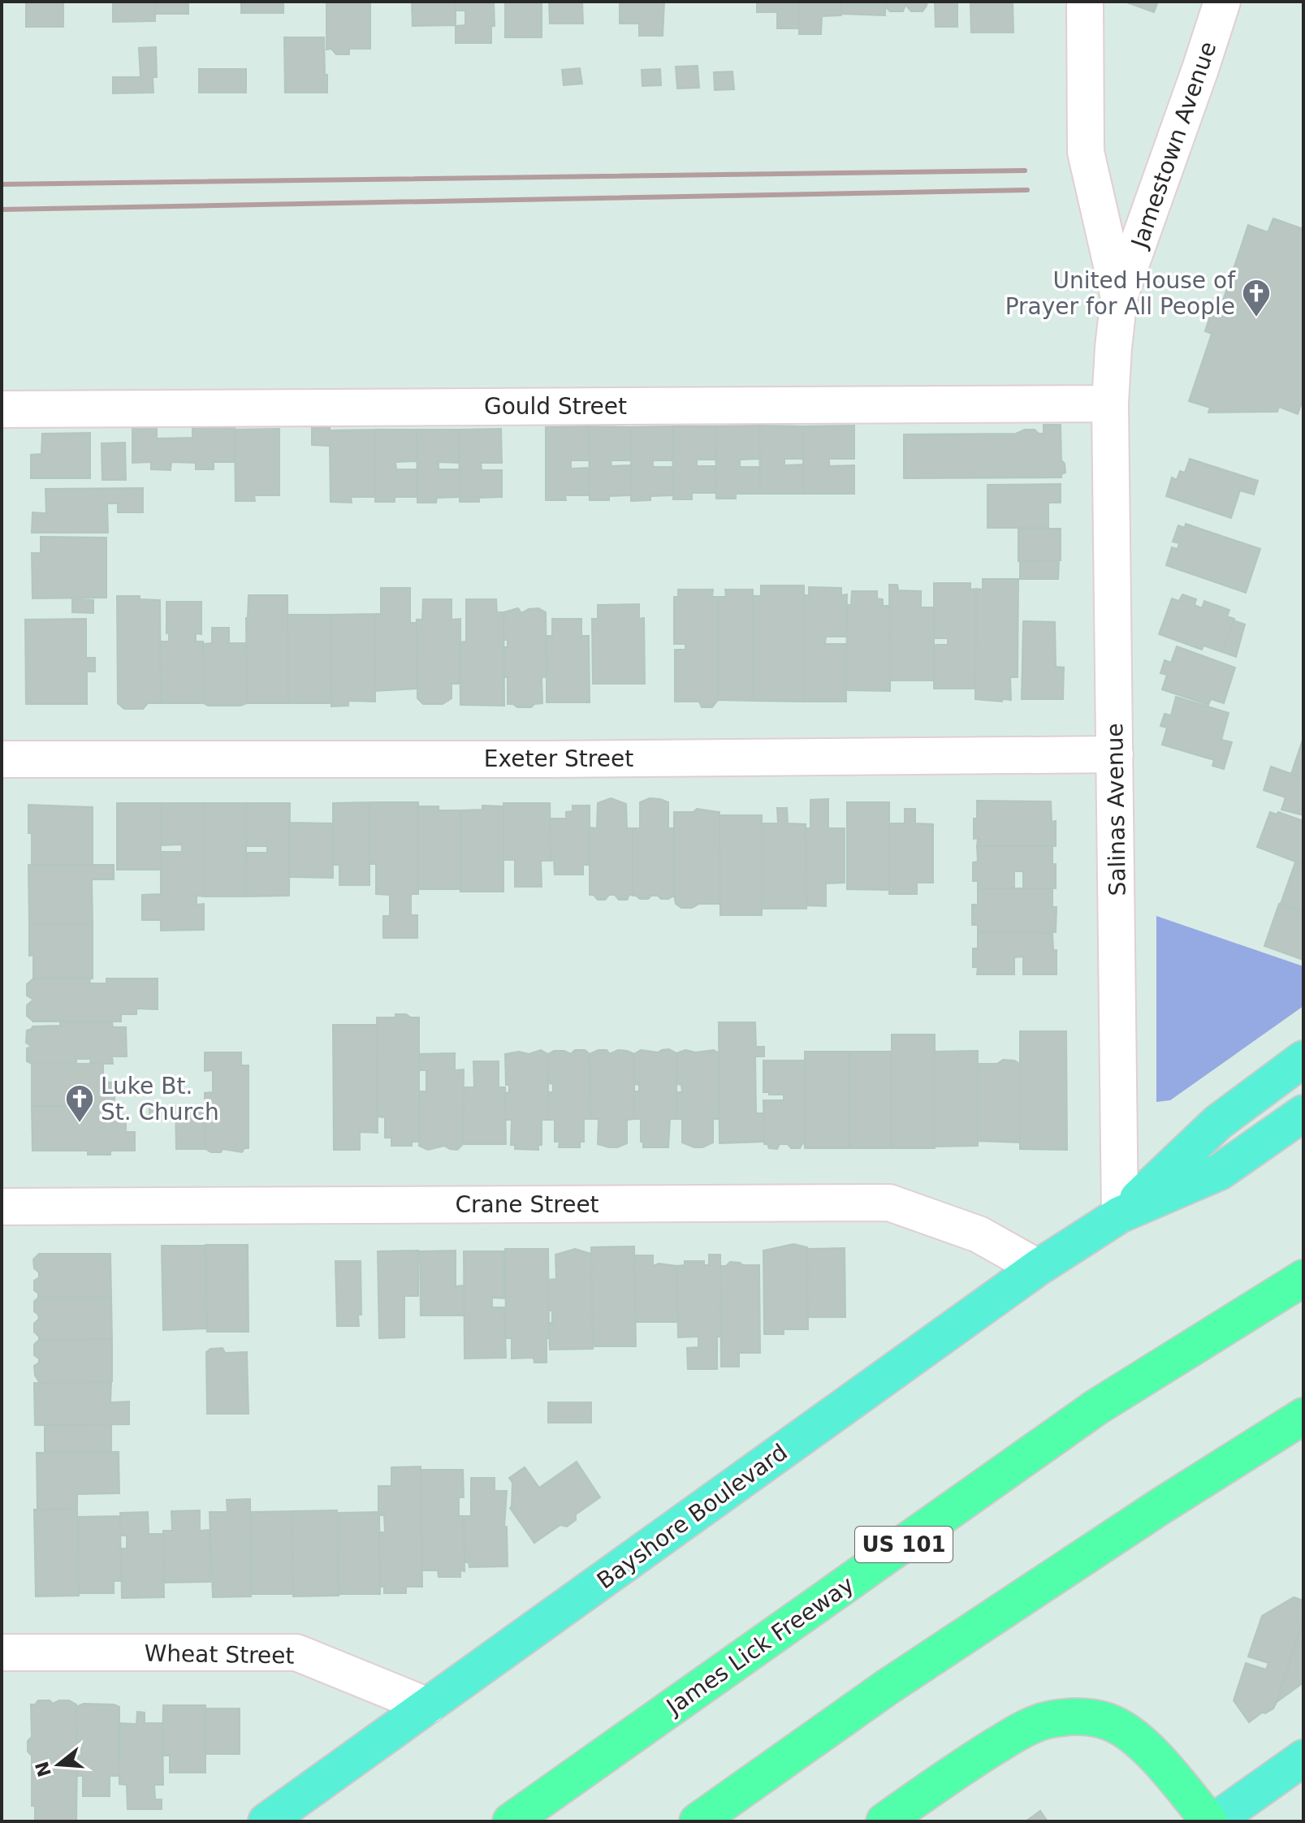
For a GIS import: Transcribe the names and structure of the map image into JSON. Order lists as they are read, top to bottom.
{
  "streets": {
    "highway": ["US 101", "James Lick Freeway"],
    "main road": ["Bayshore Boulevard"],
    "street": [
      "Jamestown Avenue",
      "Gould Street",
      "Exeter Street",
      "Salinas Avenue",
      "Crane Street",
      "Wheat Street"
    ]
  },
  "crossings": [
    ["Jamestown Avenue", "Gould Street"],
    ["Jamestown Avenue", "Salinas Avenue"],
    ["Gould Street", "Salinas Avenue"],
    ["Exeter Street", "Salinas Avenue"],
    ["Salinas Avenue", "Bayshore Boulevard"],
    ["Crane Street", "Bayshore Boulevard"],
    ["Bayshore Boulevard", "Wheat Street"]
  ],
  "places": {
    "church": ["United House of Prayer for All People", "Luke Bt. St. Church"]
  },
  "north": "left"
}
